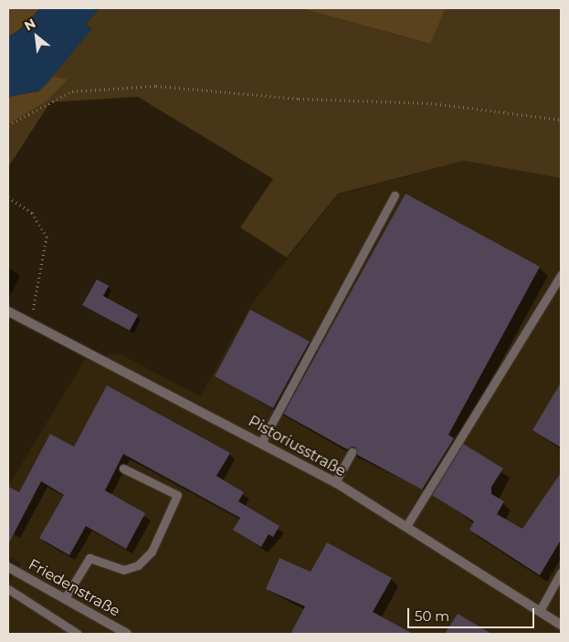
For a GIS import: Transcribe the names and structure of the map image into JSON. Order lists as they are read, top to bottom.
{
  "streets": {
    "street": ["Pistoriusstraße", "Friedenstraße"]
  },
  "scale_bar": "50 m",
  "north": "top left"
}
